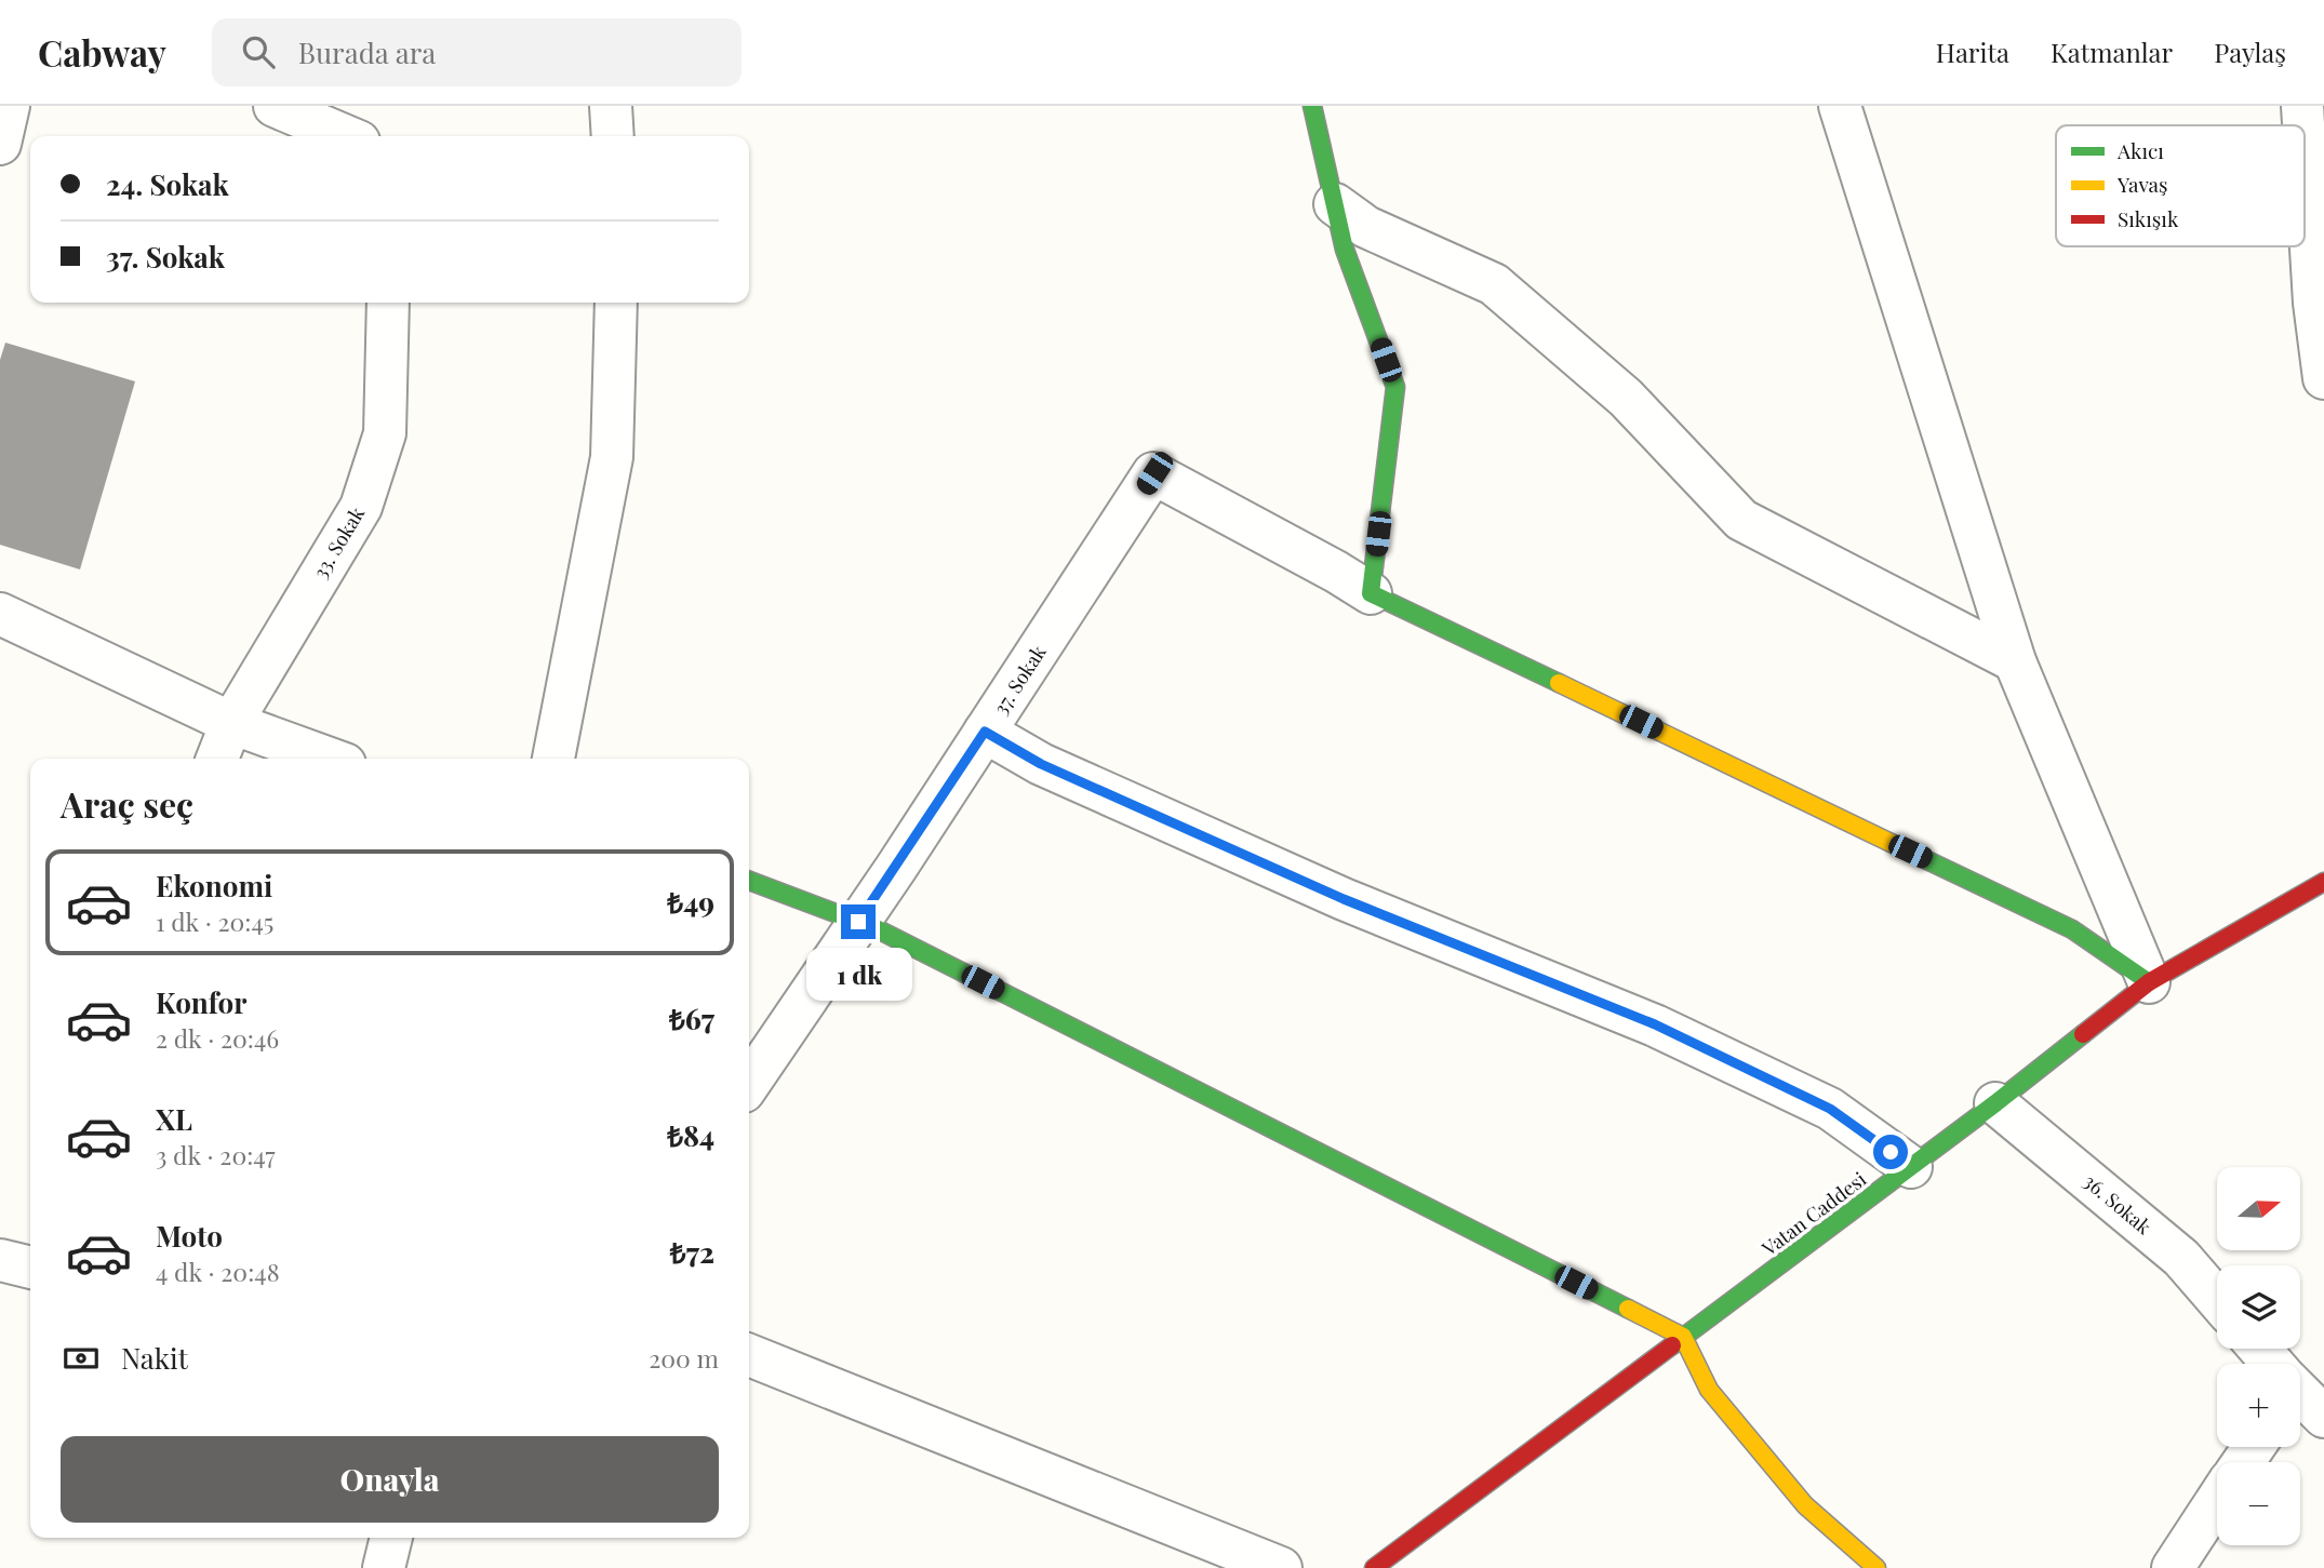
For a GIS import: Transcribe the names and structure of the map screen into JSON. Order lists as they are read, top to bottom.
{
  "streets": {
    "street": [
      "33. Sokak",
      "37. Sokak",
      "36. Sokak",
      "Vatan Caddesi"
    ]
  },
  "crossings": [
    ["36. Sokak", "Vatan Caddesi"]
  ],
  "legend": ["Akıcı", "Yavaş", "Sıkışık"],
  "north": "right",
  "page": {
    "header": "Cabway",
    "search": "Burada ara",
    "nav": ["Harita", "Katmanlar", "Paylaş"],
    "banner": ["24. Sokak", "37. Sokak"],
    "heading": "Araç seç",
    "list": [
      {
        "name": "Ekonomi",
        "note": "1 dk · 20:45",
        "value": "₺49"
      },
      {
        "name": "Konfor",
        "note": "2 dk · 20:46",
        "value": "₺67"
      },
      {
        "name": "XL",
        "note": "3 dk · 20:47",
        "value": "₺84"
      },
      {
        "name": "Moto",
        "note": "4 dk · 20:48",
        "value": "₺72"
      }
    ],
    "bubble": "1 dk",
    "map_buttons": ["+", "−"],
    "pay": ["Nakit", "200 m"],
    "buttons": "Onayla"
  }
}
